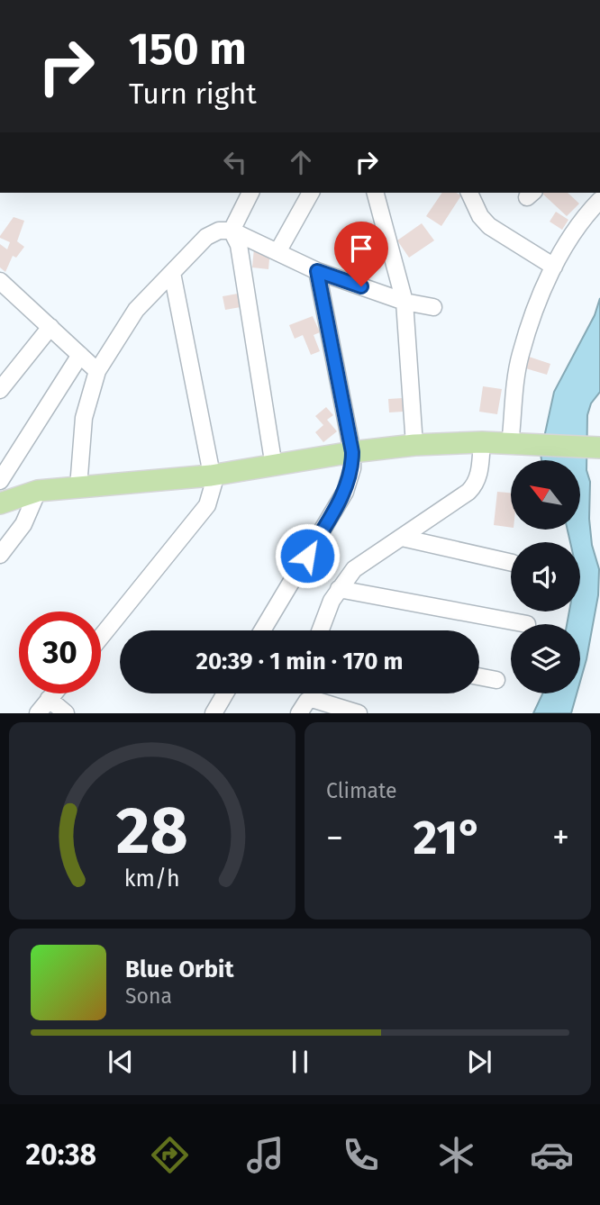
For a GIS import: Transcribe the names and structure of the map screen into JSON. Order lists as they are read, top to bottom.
{
  "north": "top left",
  "page": {
    "turn": ["150 m", "Turn right"],
    "limit": "30",
    "trip": "20:39 · 1 min · 170 m",
    "tile": "Climate",
    "heat": ["−", "21°", "+"],
    "song": ["Blue Orbit", "Sona"],
    "tabs": "20:38",
    "gauge": ["28", "km/h"]
  }
}
